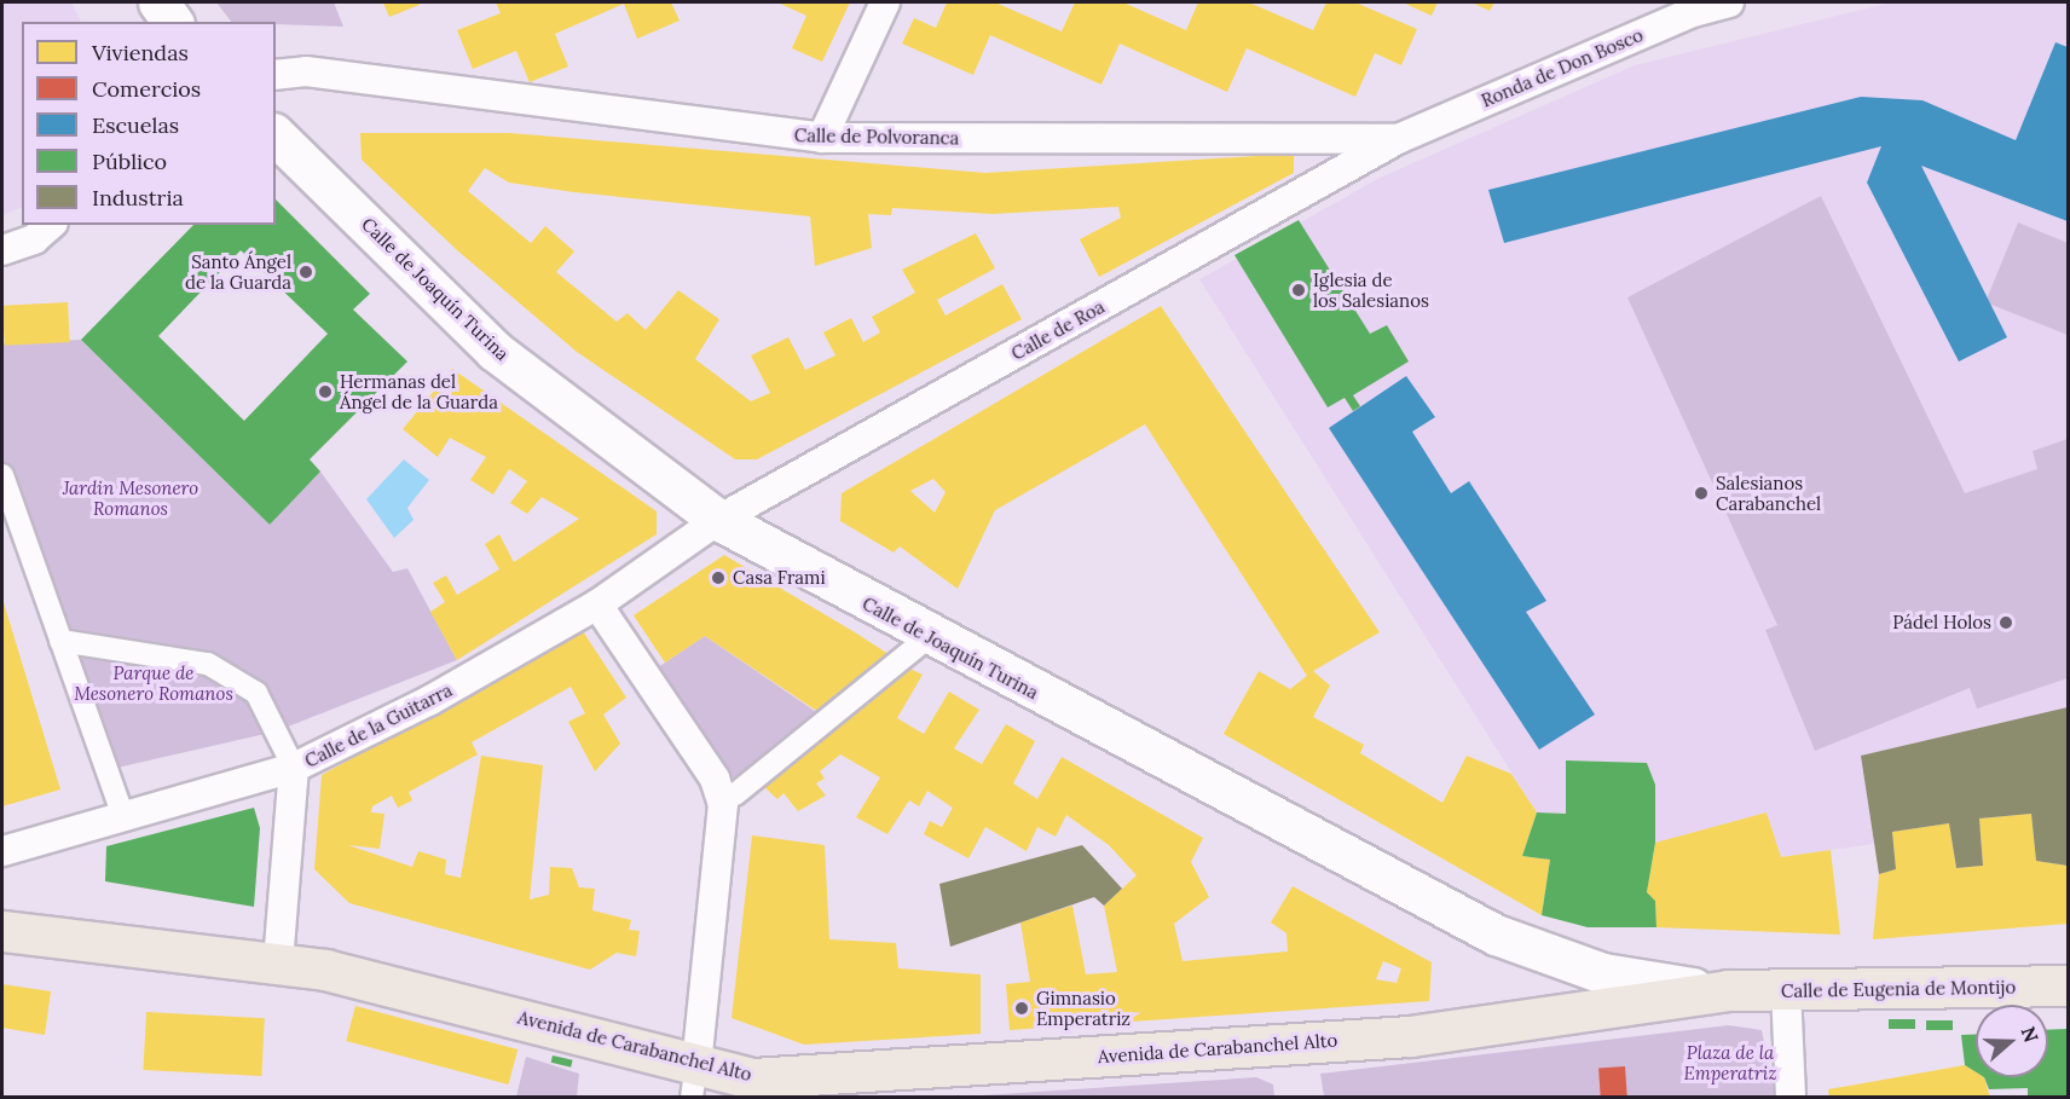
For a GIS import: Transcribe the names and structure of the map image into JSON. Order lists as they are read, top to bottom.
{
  "streets": {
    "main road": ["Calle de Joaquín Turina", "Calle de Eugenia de Montijo", "Avenida de Carabanchel Alto"],
    "street": [
      "Ronda de Don Bosco",
      "Calle de Polvoranca",
      "Calle de Roa",
      "Calle de la Guitarra"
    ]
  },
  "crossings": [
    ["Ronda de Don Bosco", "Calle de Polvoranca"],
    ["Ronda de Don Bosco", "Calle de Roa"],
    ["Calle de Polvoranca", "Calle de Roa"],
    ["Calle de Joaquín Turina", "Calle de Roa"],
    ["Calle de Joaquín Turina", "Calle de la Guitarra"],
    ["Calle de Joaquín Turina", "Calle de Eugenia de Montijo"],
    ["Calle de Joaquín Turina", "Avenida de Carabanchel Alto"],
    ["Calle de Roa", "Calle de la Guitarra"],
    ["Calle de Eugenia de Montijo", "Avenida de Carabanchel Alto"]
  ],
  "parks": ["Jardin Mesonero Romanos", "Parque de Mesonero Romanos", "Plaza de la Emperatriz"],
  "places": [
    "Santo Ángel de la Guarda",
    "Iglesia de los Salesianos",
    "Hermanas del Ángel de la Guarda",
    "Salesianos Carabanchel",
    "Casa Frami",
    "Pádel Holos",
    "Gimnasio Emperatriz"
  ],
  "legend": [
    "Viviendas",
    "Comercios",
    "Escuelas",
    "Público",
    "Industria"
  ],
  "north": "right"
}
